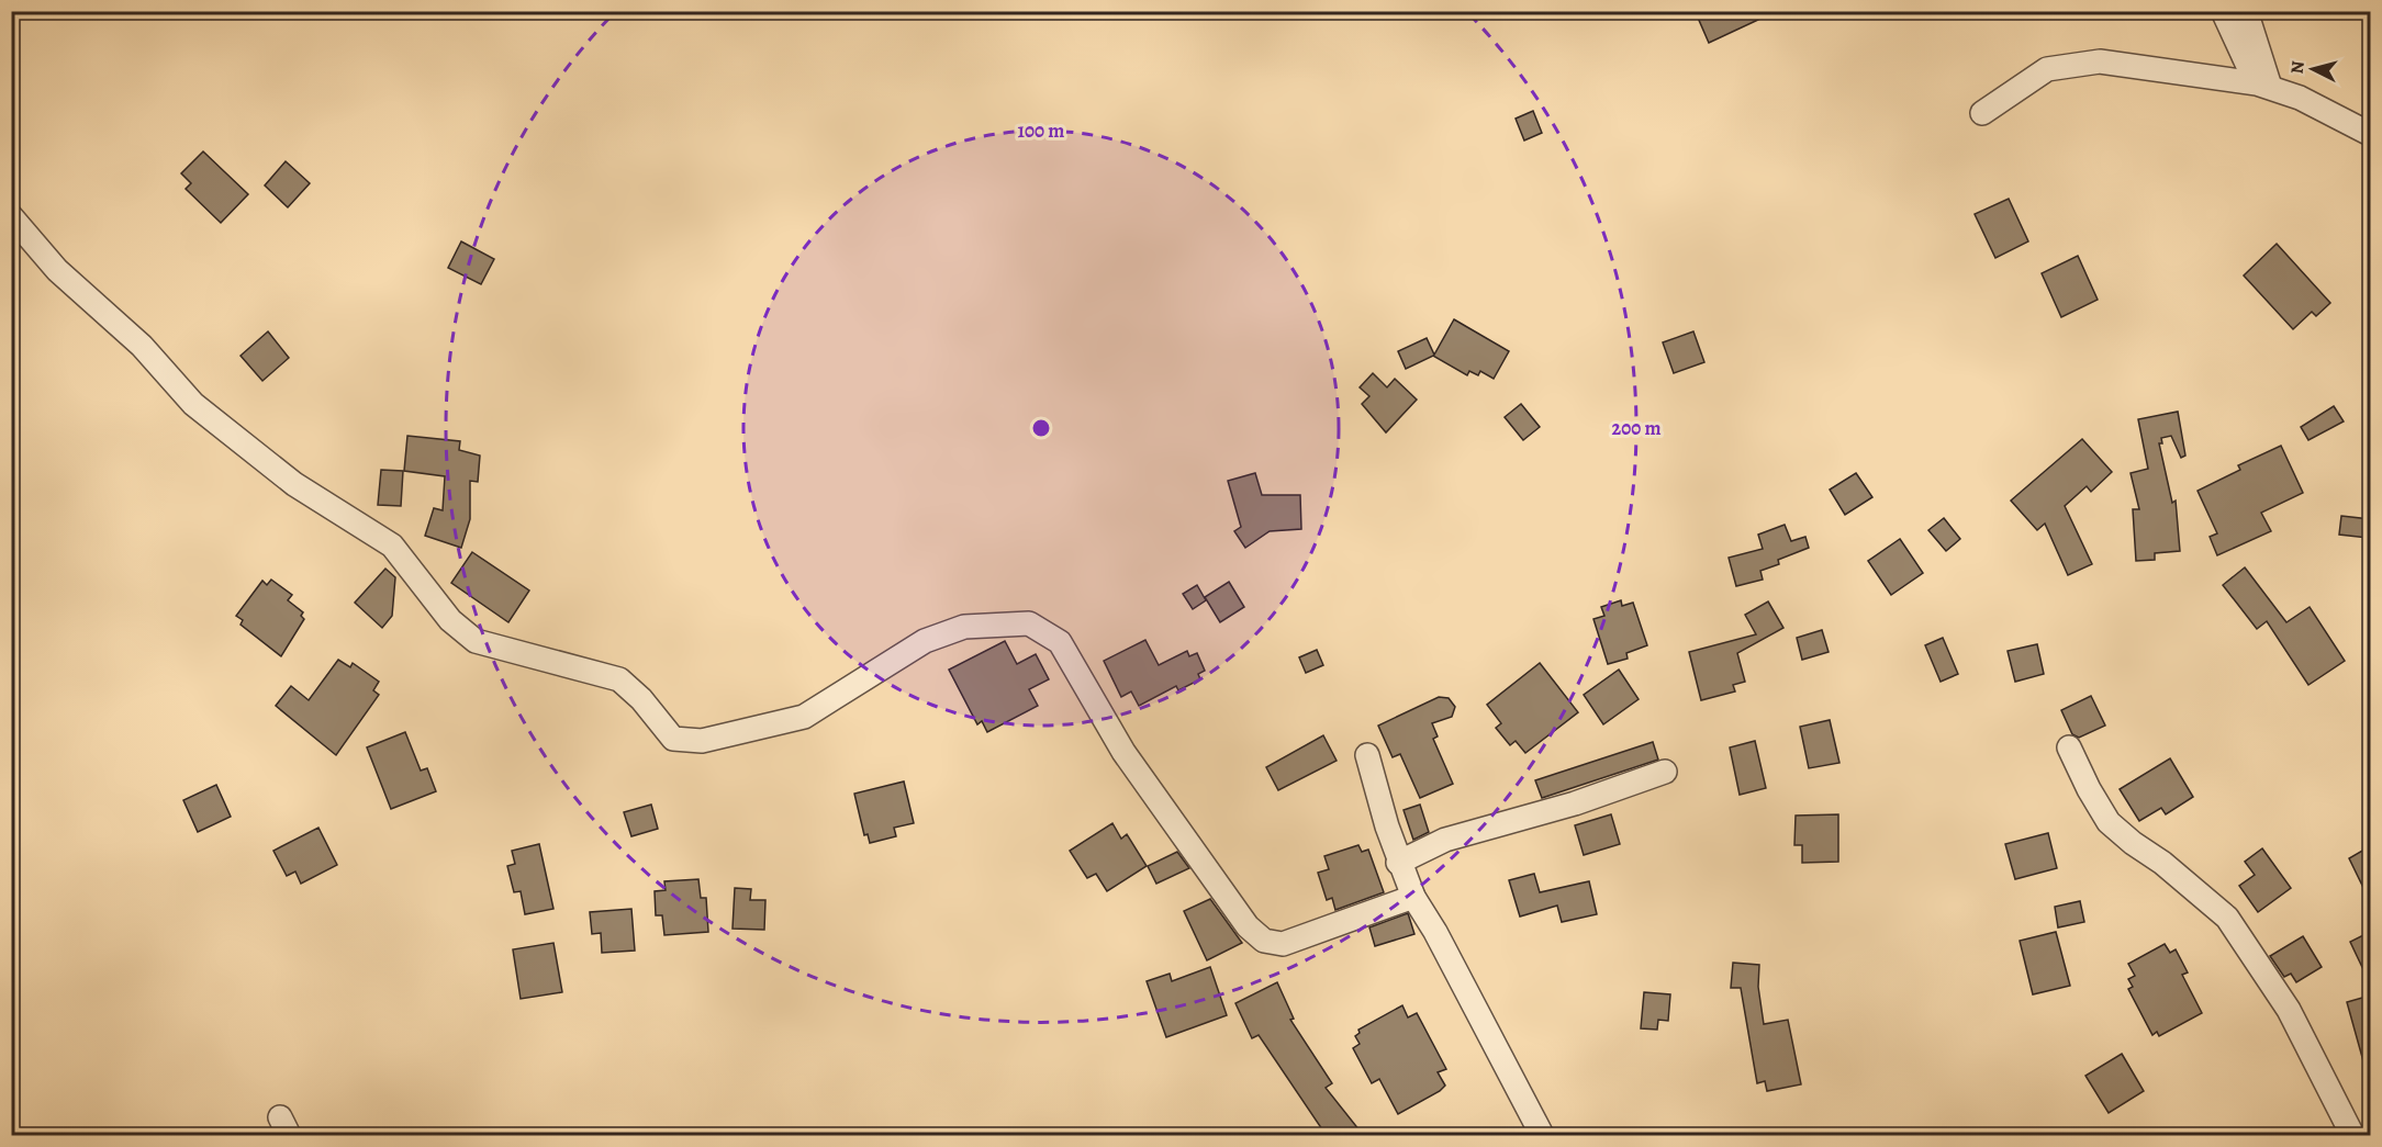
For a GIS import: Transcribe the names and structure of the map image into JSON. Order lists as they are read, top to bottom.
{
  "north": "left",
  "rings": ["100 m", "200 m"]
}
